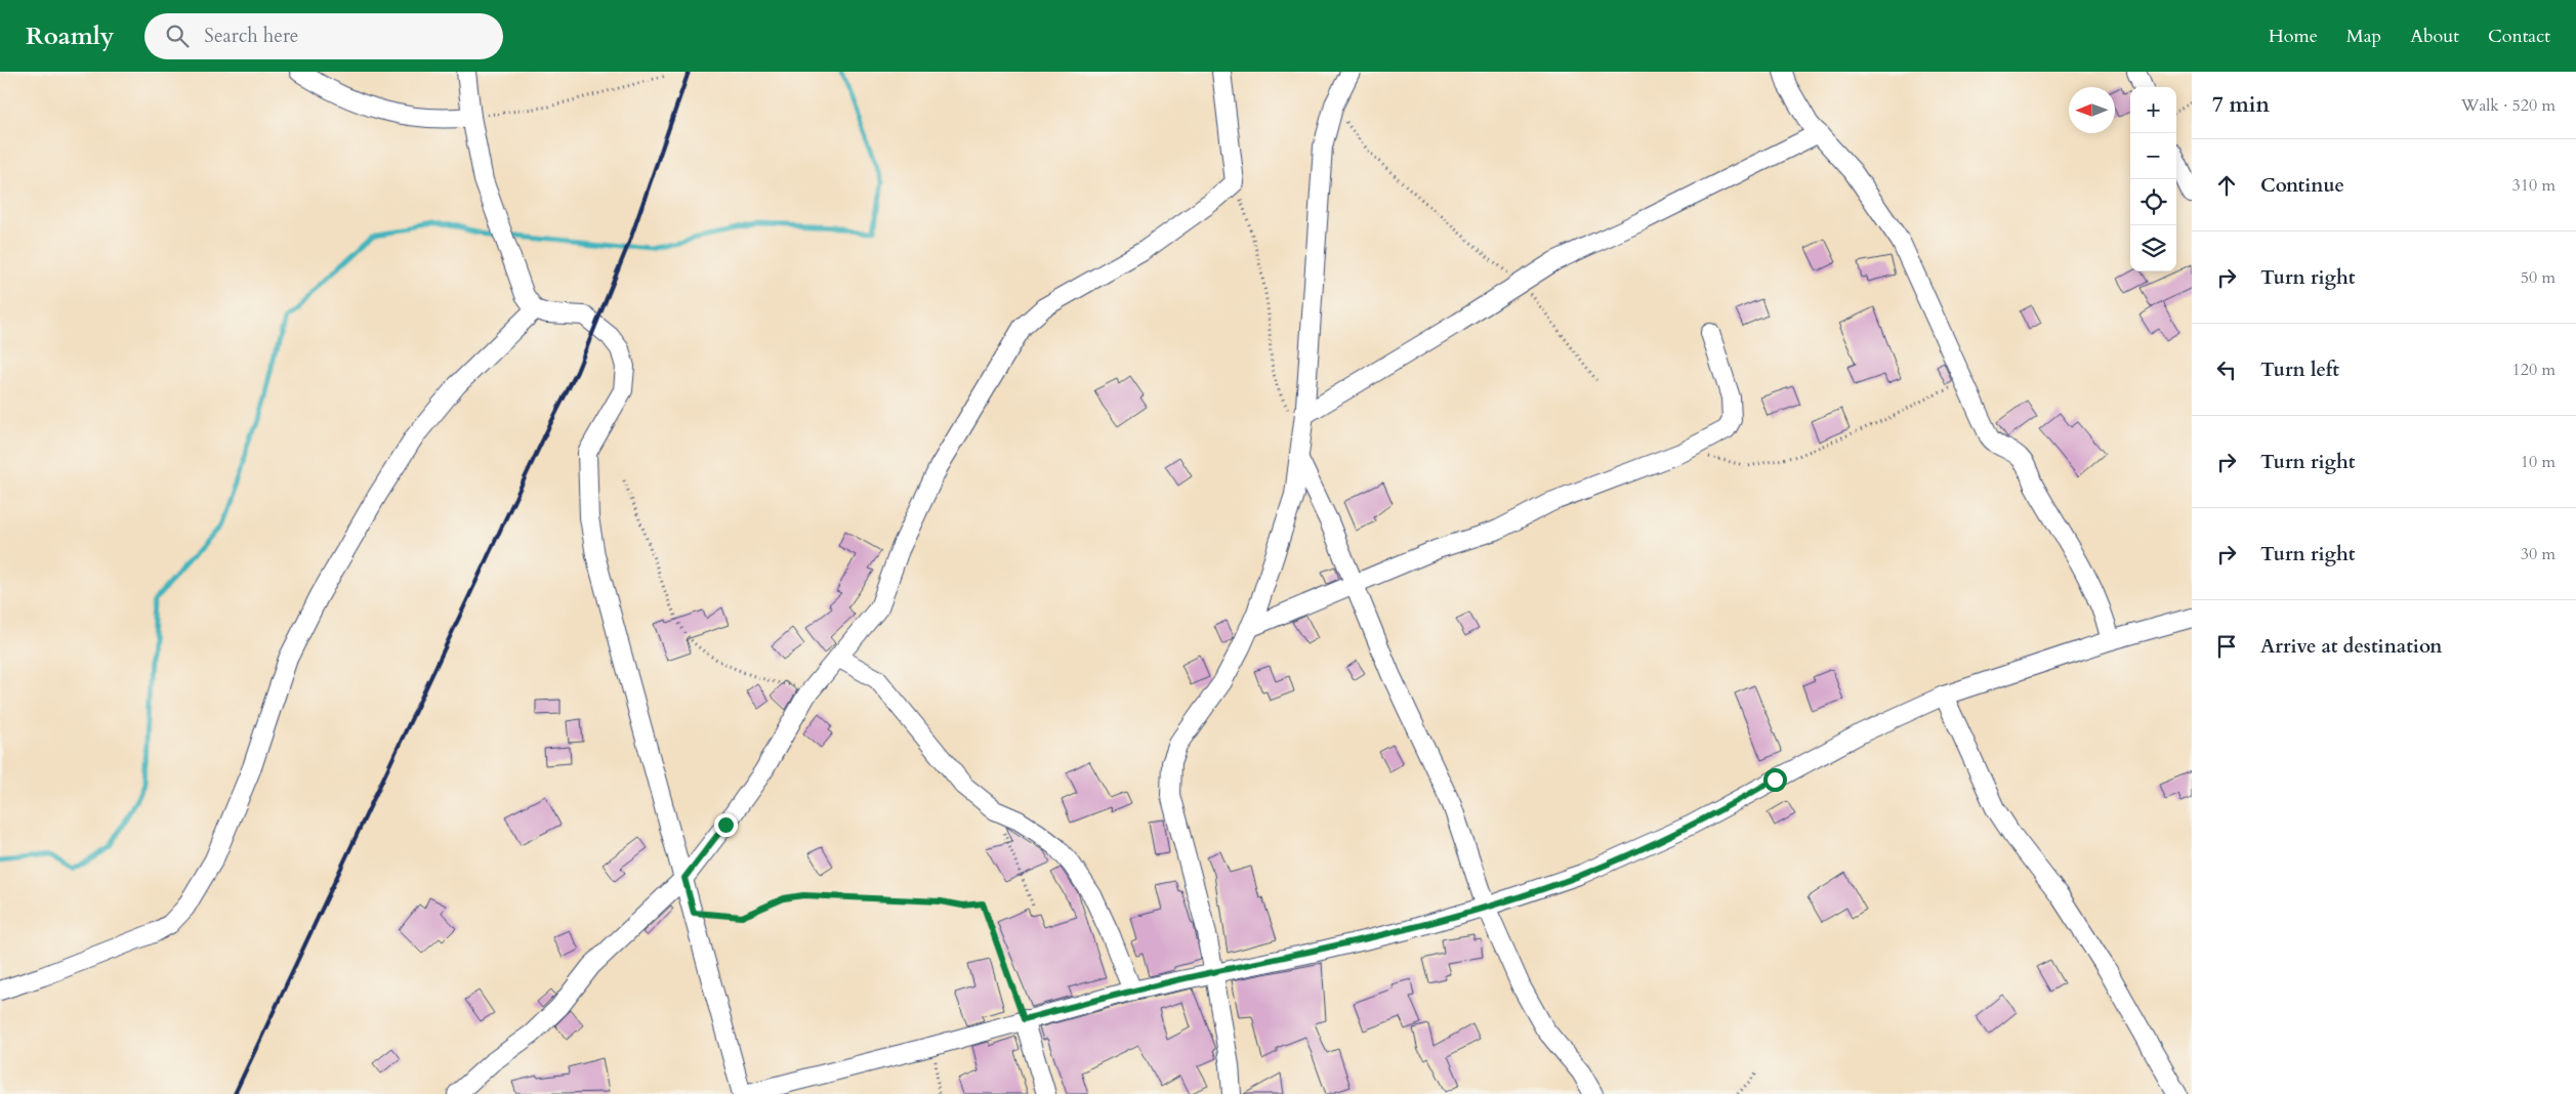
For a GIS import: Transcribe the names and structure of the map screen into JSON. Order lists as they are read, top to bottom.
{
  "north": "left",
  "page": {
    "header": "Roamly",
    "search": "Search here",
    "nav": [
      "Home",
      "Map",
      "About",
      "Contact"
    ],
    "heading": ["7 min", "Walk · 520 m"],
    "map_buttons": ["+", "−"],
    "list": [
      ["Continue", "310 m"],
      ["Turn right", "50 m"],
      ["Turn left", "120 m"],
      ["Turn right", "10 m"],
      ["Turn right", "30 m"],
      "Arrive at destination"
    ]
  }
}
